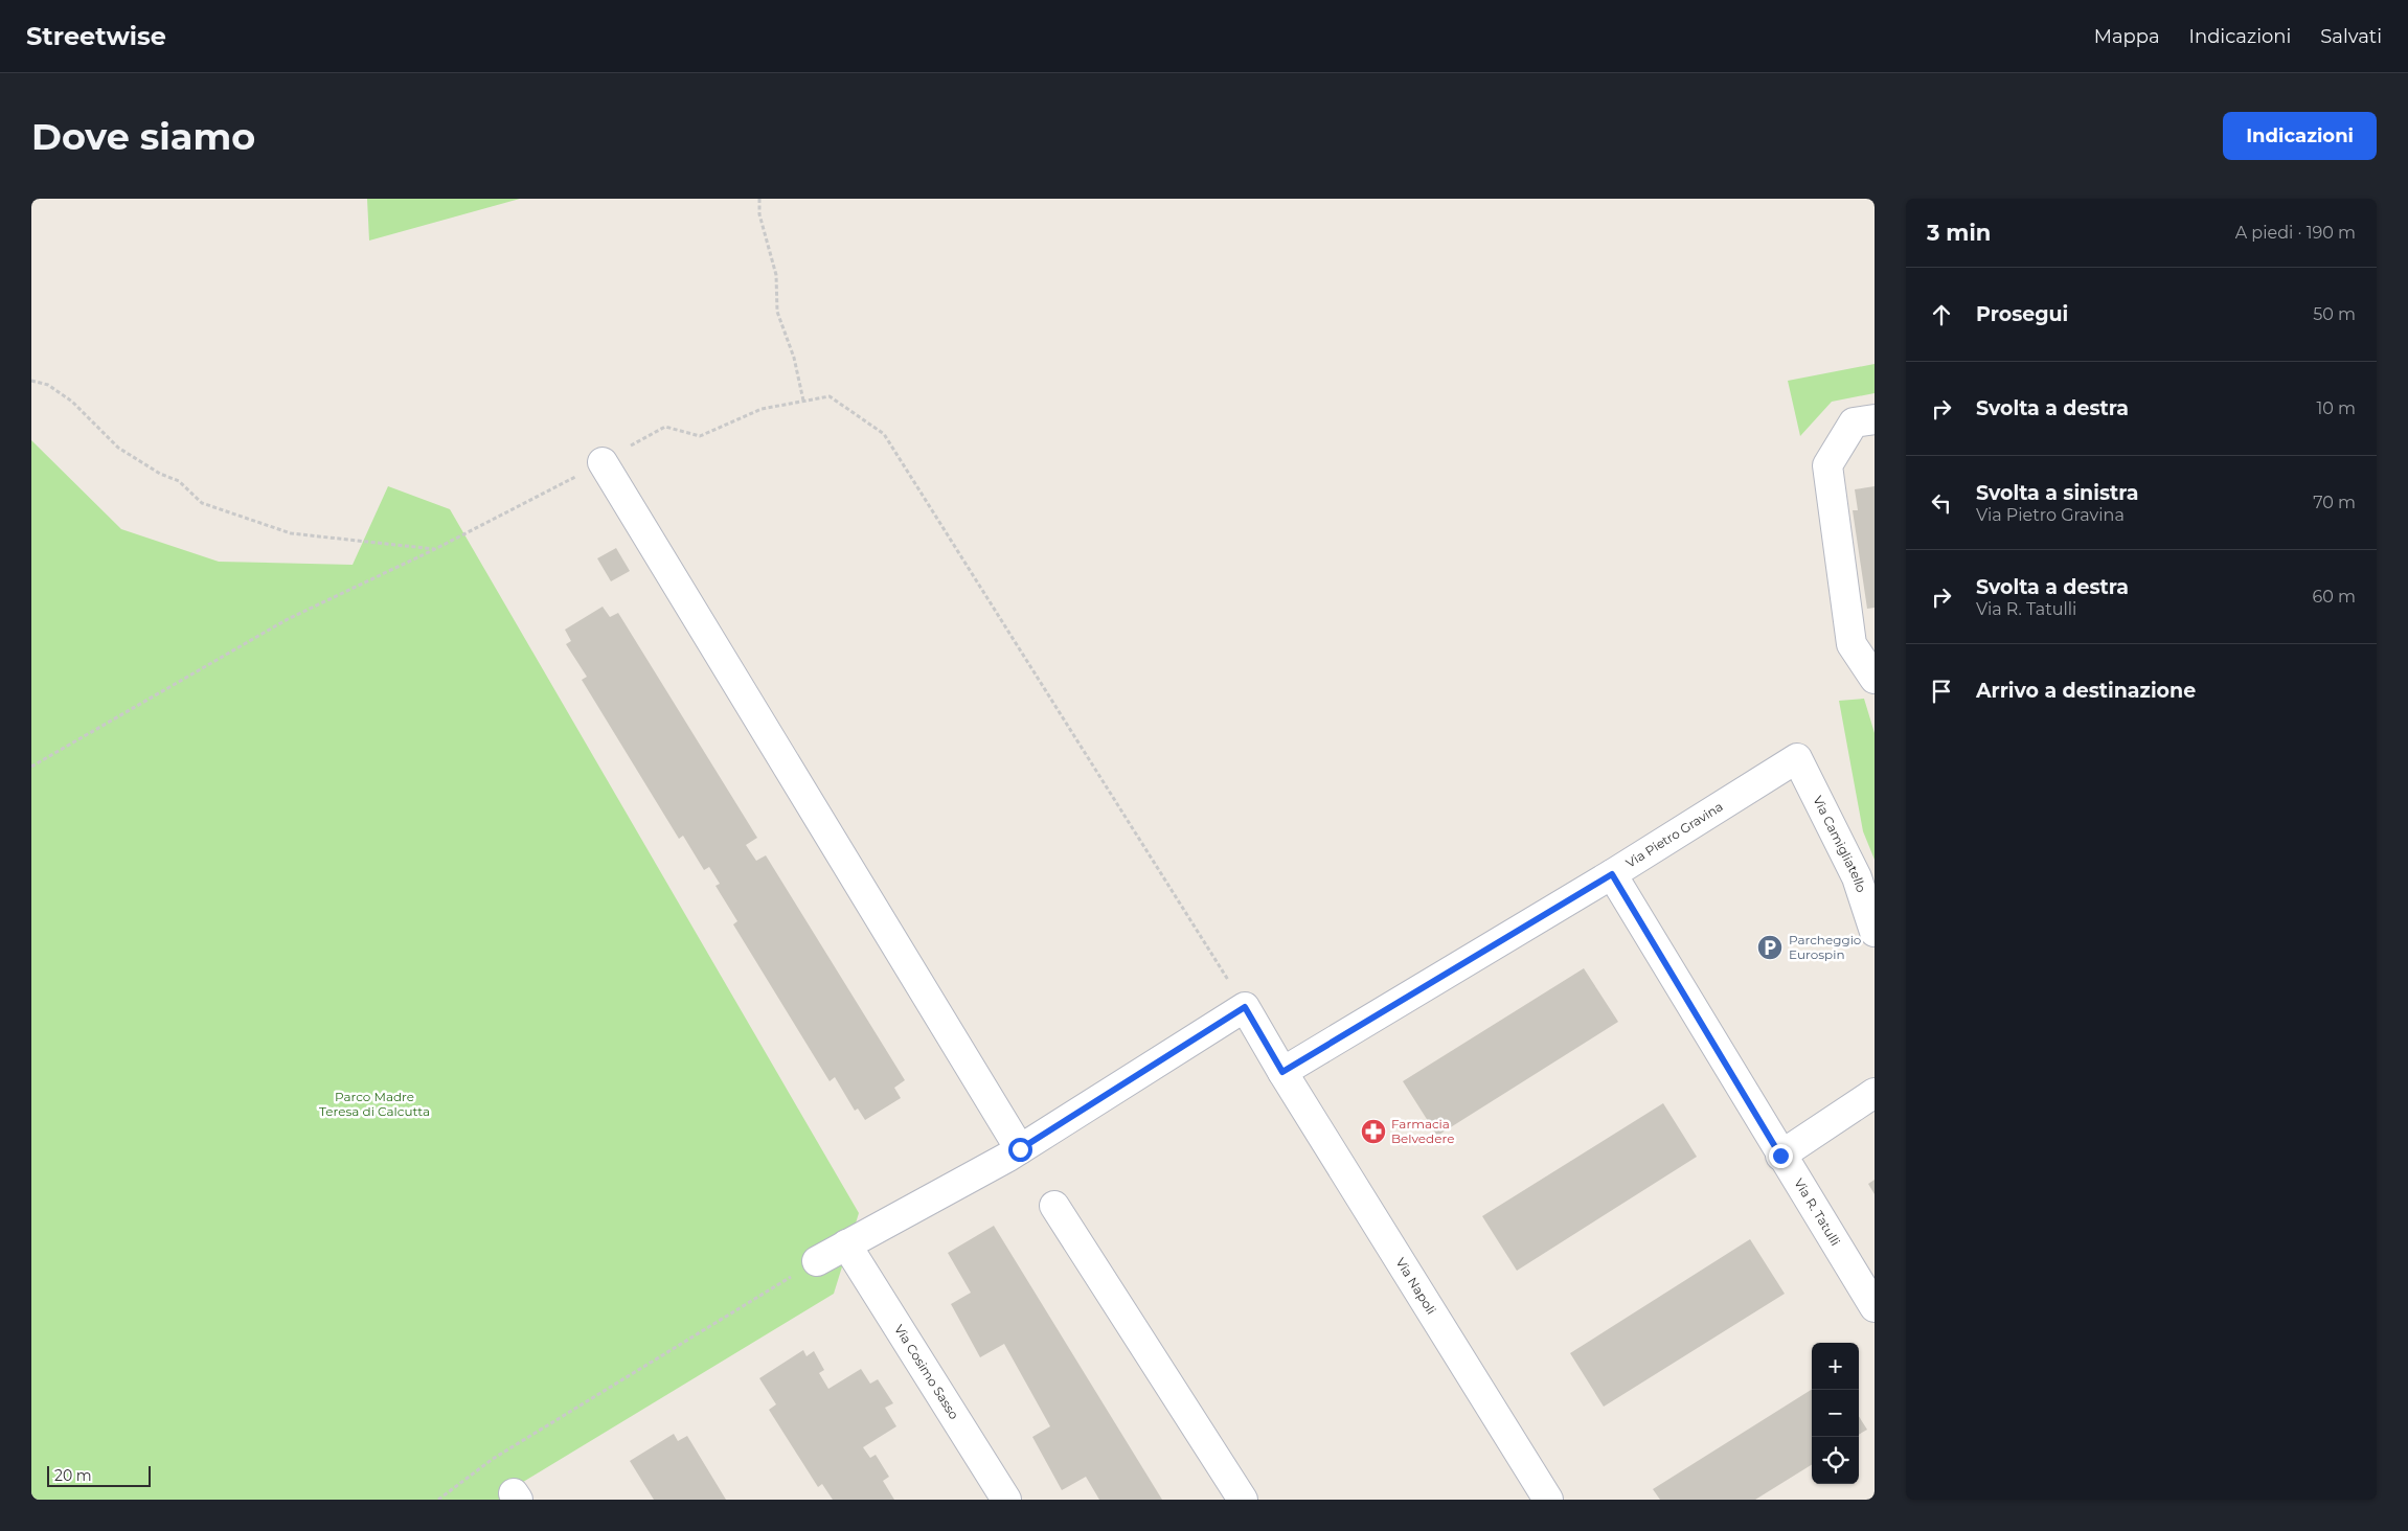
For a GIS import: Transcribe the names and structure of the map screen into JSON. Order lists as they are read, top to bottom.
{
  "streets": {
    "street": [
      "Via Pietro Gravina",
      "Via Camigliatello",
      "Via R. Tatulli",
      "Via Napoli",
      "Via Cosimo Sasso"
    ]
  },
  "crossings": [
    ["Via Pietro Gravina", "Via Camigliatello"],
    ["Via Pietro Gravina", "Via R. Tatulli"],
    ["Via Pietro Gravina", "Via Napoli"]
  ],
  "parks": ["Parco Madre Teresa di Calcutta"],
  "places": {
    "parking": ["Parcheggio Eurospin"],
    "pharmacy": ["Farmacia Belvedere"]
  },
  "scale_bar": "20 m",
  "page": {
    "header": "Streetwise",
    "nav": ["Mappa", "Indicazioni", "Salvati"],
    "buttons": "Indicazioni",
    "title": "Dove siamo",
    "heading": ["3 min", "A piedi · 190 m"],
    "list": [
      ["Prosegui", "50 m"],
      ["Svolta a destra", "10 m"],
      ["Svolta a sinistra", "Via Pietro Gravina", "70 m"],
      ["Svolta a destra", "Via R. Tatulli", "60 m"],
      "Arrivo a destinazione"
    ],
    "map_buttons": ["+", "−"],
    "scale": "20 m"
  }
}
